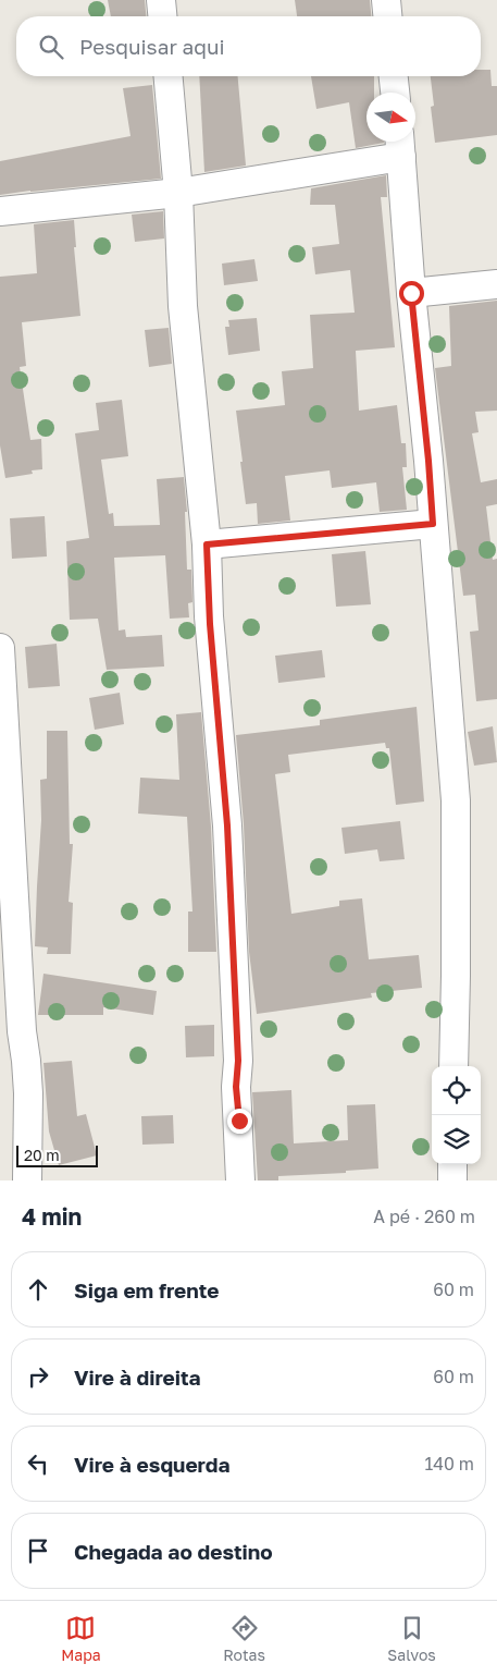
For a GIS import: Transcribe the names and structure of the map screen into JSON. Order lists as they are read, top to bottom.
{
  "scale_bar": "20 m",
  "north": "right",
  "page": {
    "search": "Pesquisar aqui",
    "scale": "20 m",
    "heading": ["4 min", "A pé · 260 m"],
    "list": [
      ["Siga em frente", "60 m"],
      ["Vire à direita", "60 m"],
      ["Vire à esquerda", "140 m"],
      "Chegada ao destino"
    ],
    "nav": ["Mapa", "Rotas", "Salvos"]
  }
}
